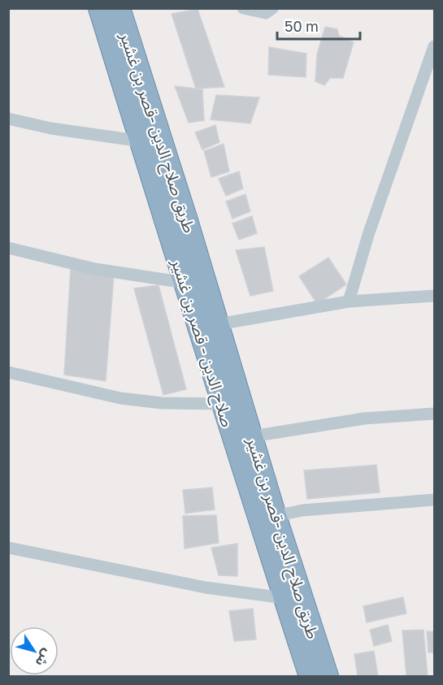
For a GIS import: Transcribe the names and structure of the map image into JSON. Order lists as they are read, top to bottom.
{
  "streets": {
    "highway": ["طريق صلاح الدين -قصر بن غشير", "صلاح الدين - قصر بن غشير"]
  },
  "crossings": [
    ["طريق صلاح الدين -قصر بن غشير", "صلاح الدين - قصر بن غشير"]
  ],
  "scale_bar": "50 m",
  "north": "bottom right"
}
